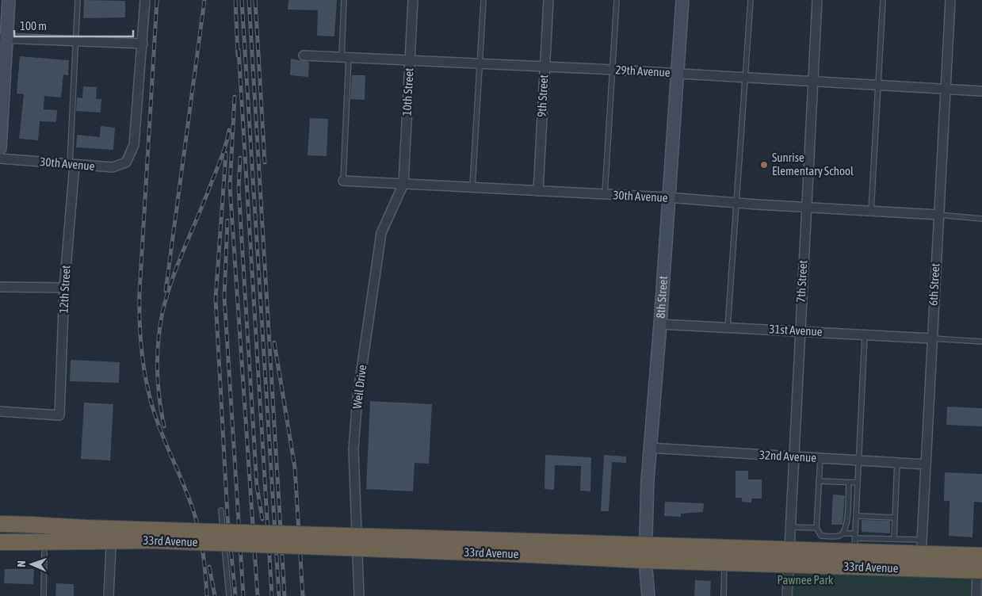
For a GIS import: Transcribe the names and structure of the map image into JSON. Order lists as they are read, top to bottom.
{
  "streets": {
    "highway": ["33rd Avenue"],
    "main road": ["8th Street"],
    "street": [
      "29th Avenue",
      "10th Street",
      "9th Street",
      "30th Avenue",
      "7th Street",
      "6th Street",
      "12th Street",
      "31st Avenue",
      "Weil Drive",
      "32nd Avenue"
    ]
  },
  "crossings": [
    ["29th Avenue", "10th Street"],
    ["29th Avenue", "9th Street"],
    ["29th Avenue", "7th Street"],
    ["29th Avenue", "6th Street"],
    ["29th Avenue", "8th Street"],
    ["10th Street", "30th Avenue"],
    ["10th Street", "Weil Drive"],
    ["9th Street", "30th Avenue"],
    ["30th Avenue", "7th Street"],
    ["30th Avenue", "6th Street"],
    ["30th Avenue", "12th Street"],
    ["30th Avenue", "8th Street"],
    ["30th Avenue", "Weil Drive"],
    ["7th Street", "31st Avenue"],
    ["7th Street", "32nd Avenue"],
    ["7th Street", "33rd Avenue"],
    ["6th Street", "31st Avenue"],
    ["6th Street", "32nd Avenue"],
    ["6th Street", "33rd Avenue"],
    ["8th Street", "31st Avenue"],
    ["8th Street", "32nd Avenue"],
    ["8th Street", "33rd Avenue"]
  ],
  "parks": ["Pawnee Park"],
  "places": ["Sunrise Elementary School"],
  "scale_bar": "100 m",
  "north": "left"
}
